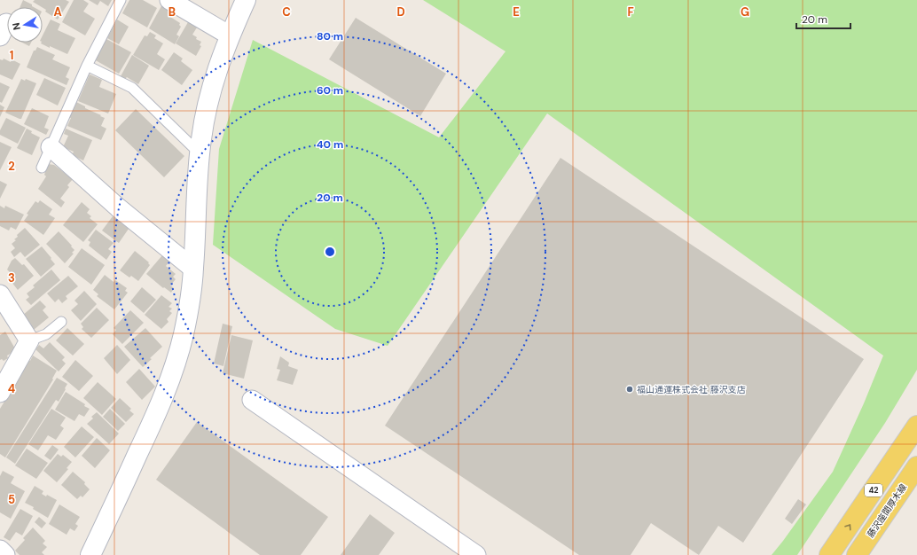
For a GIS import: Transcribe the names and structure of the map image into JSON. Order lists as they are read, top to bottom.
{
  "streets": {
    "main road": ["42", "藤沢座間厚木線"]
  },
  "places": ["福山通運株式会社 藤沢支店"],
  "scale_bar": "20 m",
  "north": "left",
  "grid": {
    "columns": [
      "A",
      "B",
      "C",
      "D",
      "E",
      "F",
      "G"
    ],
    "rows": [
      "1",
      "2",
      "3",
      "4",
      "5"
    ]
  },
  "rings": [
    "80 m",
    "60 m",
    "40 m",
    "20 m"
  ]
}
